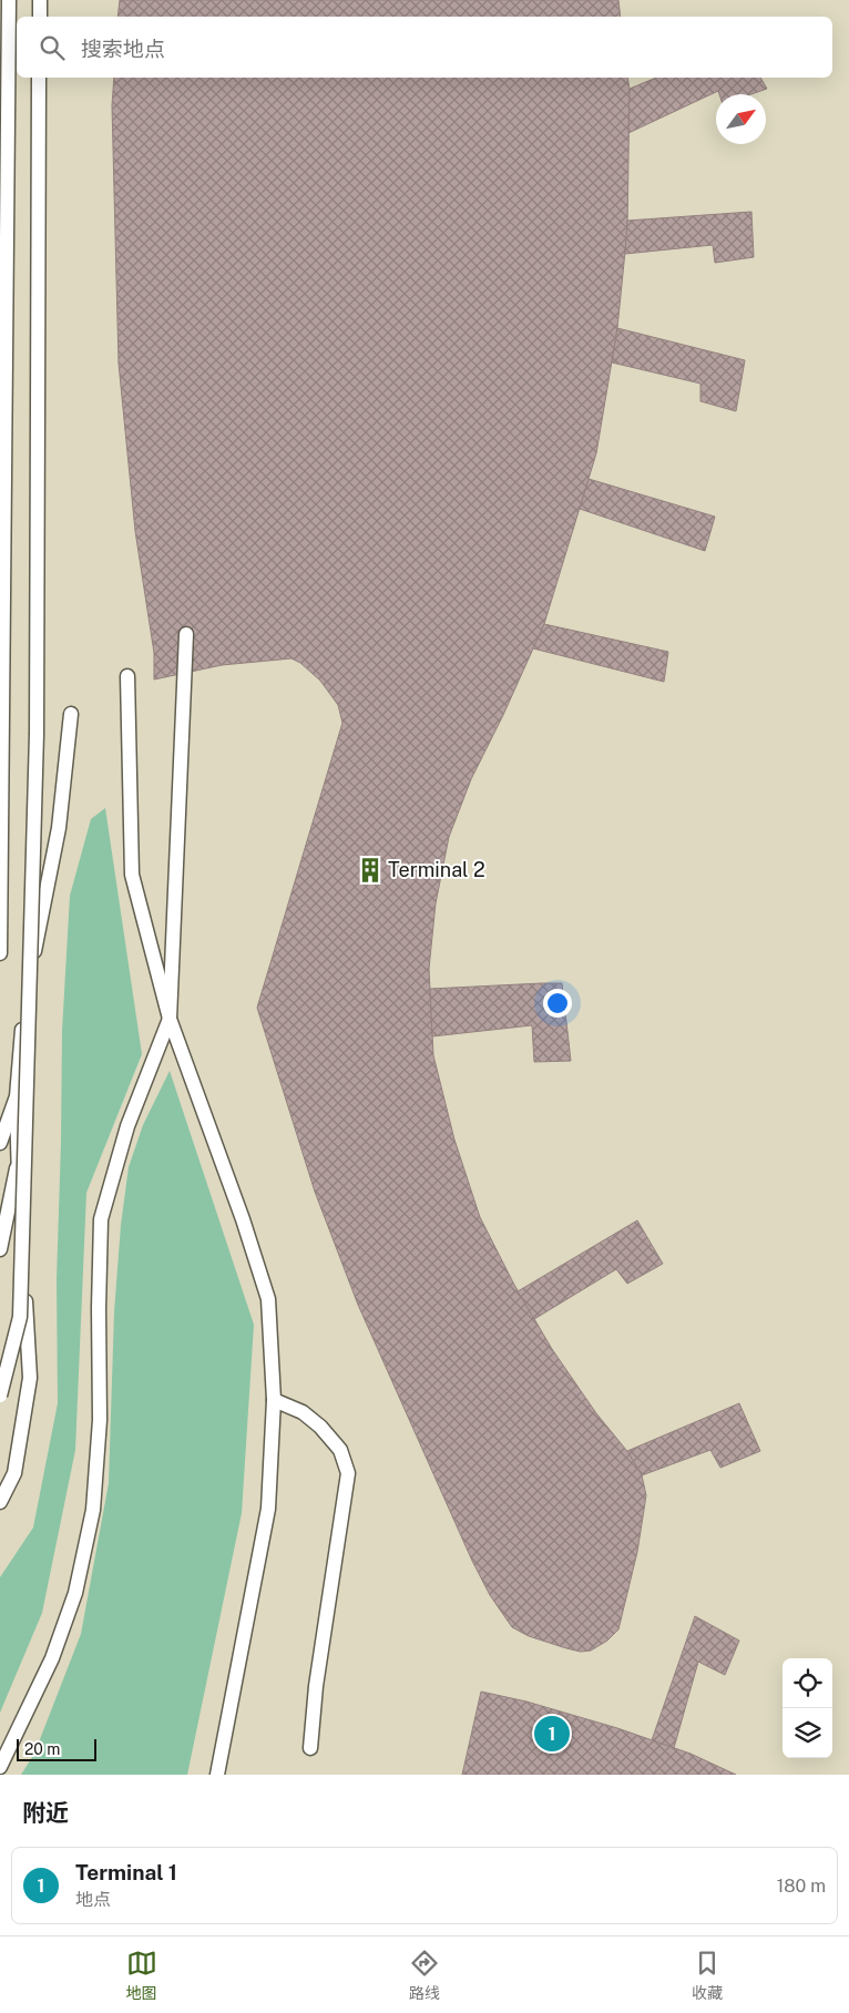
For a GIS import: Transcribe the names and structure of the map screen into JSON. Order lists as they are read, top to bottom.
{
  "places": {
    "building": ["Terminal 2"]
  },
  "scale_bar": "20 m",
  "north": "top right",
  "page": {
    "search": "搜索地点",
    "pins": "1",
    "scale": "20 m",
    "heading": "附近",
    "list": [
      {
        "mark": "1",
        "name": "Terminal 1",
        "note": "地点",
        "value": "180 m"
      }
    ],
    "nav": ["地图", "路线", "收藏"]
  }
}
